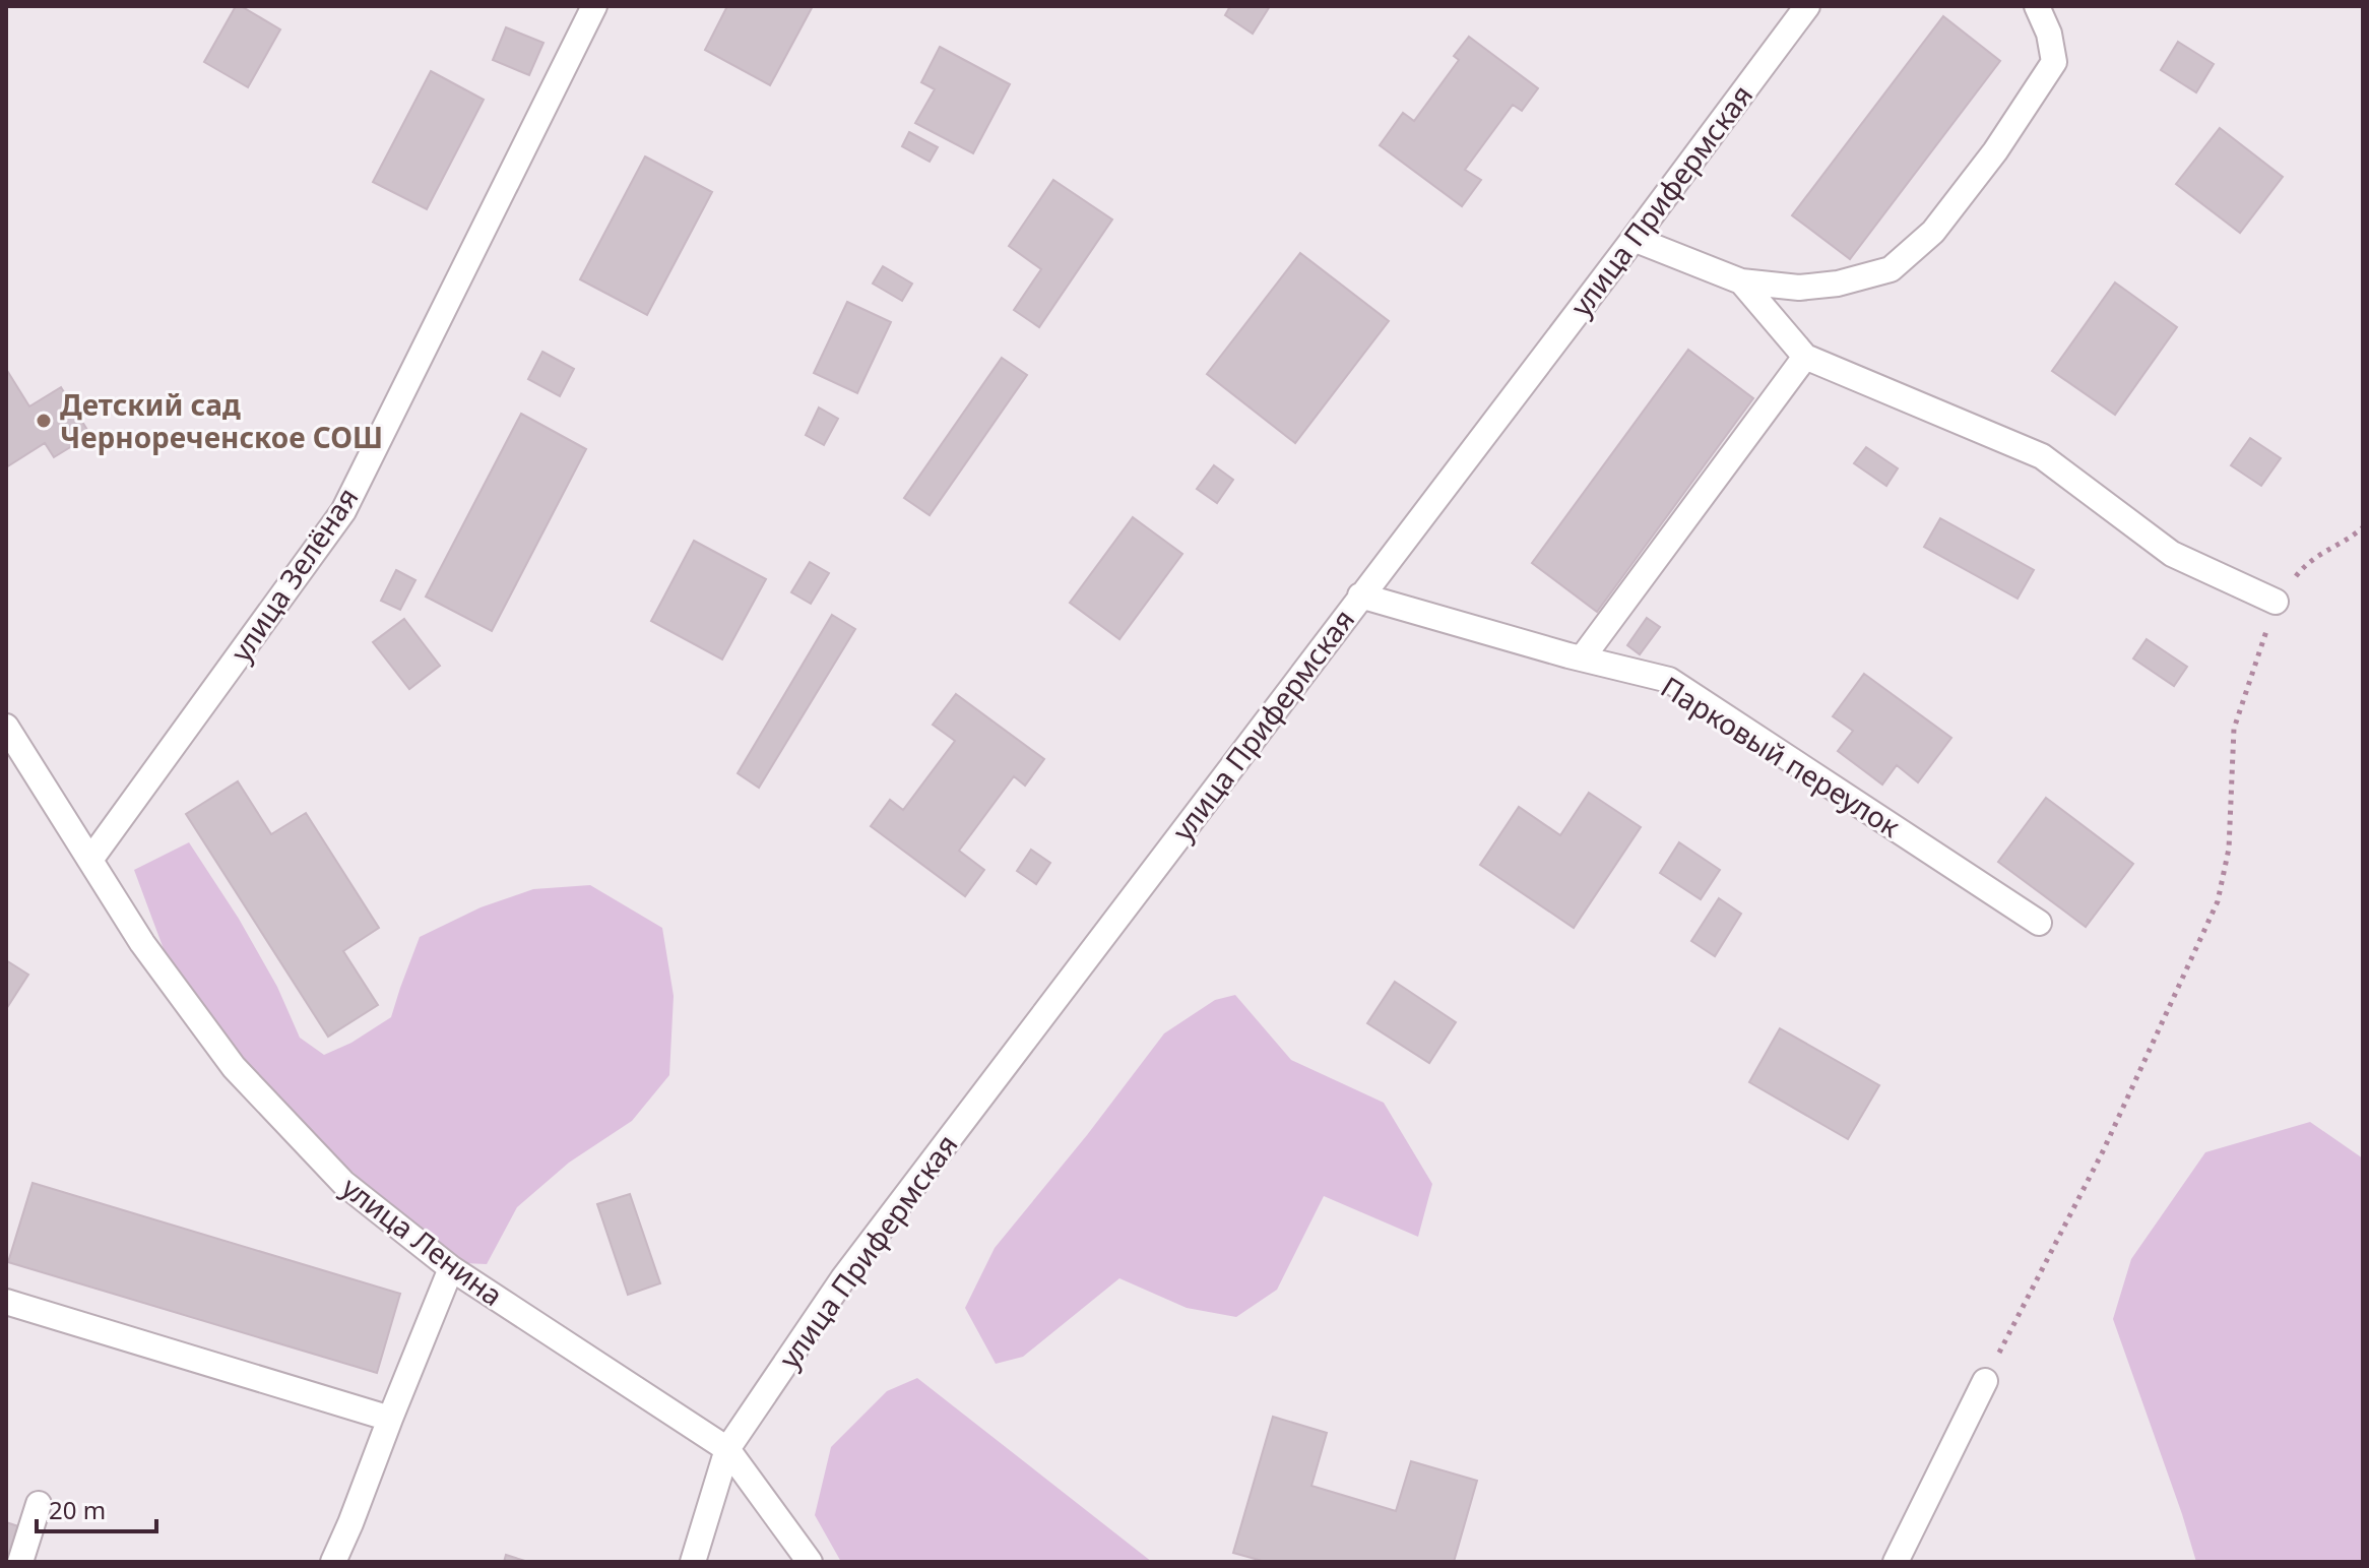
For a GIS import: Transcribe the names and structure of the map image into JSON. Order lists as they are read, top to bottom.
{
  "streets": {
    "street": [
      "улица Прифермская",
      "улица Зелёная",
      "Парковый переулок",
      "улица Ленина"
    ]
  },
  "crossings": [
    ["улица Прифермская", "Парковый переулок"],
    ["улица Прифермская", "улица Ленина"],
    ["улица Зелёная", "улица Ленина"]
  ],
  "places": ["Детский сад Чернореченское СОШ"],
  "scale_bar": "20 m"
}
